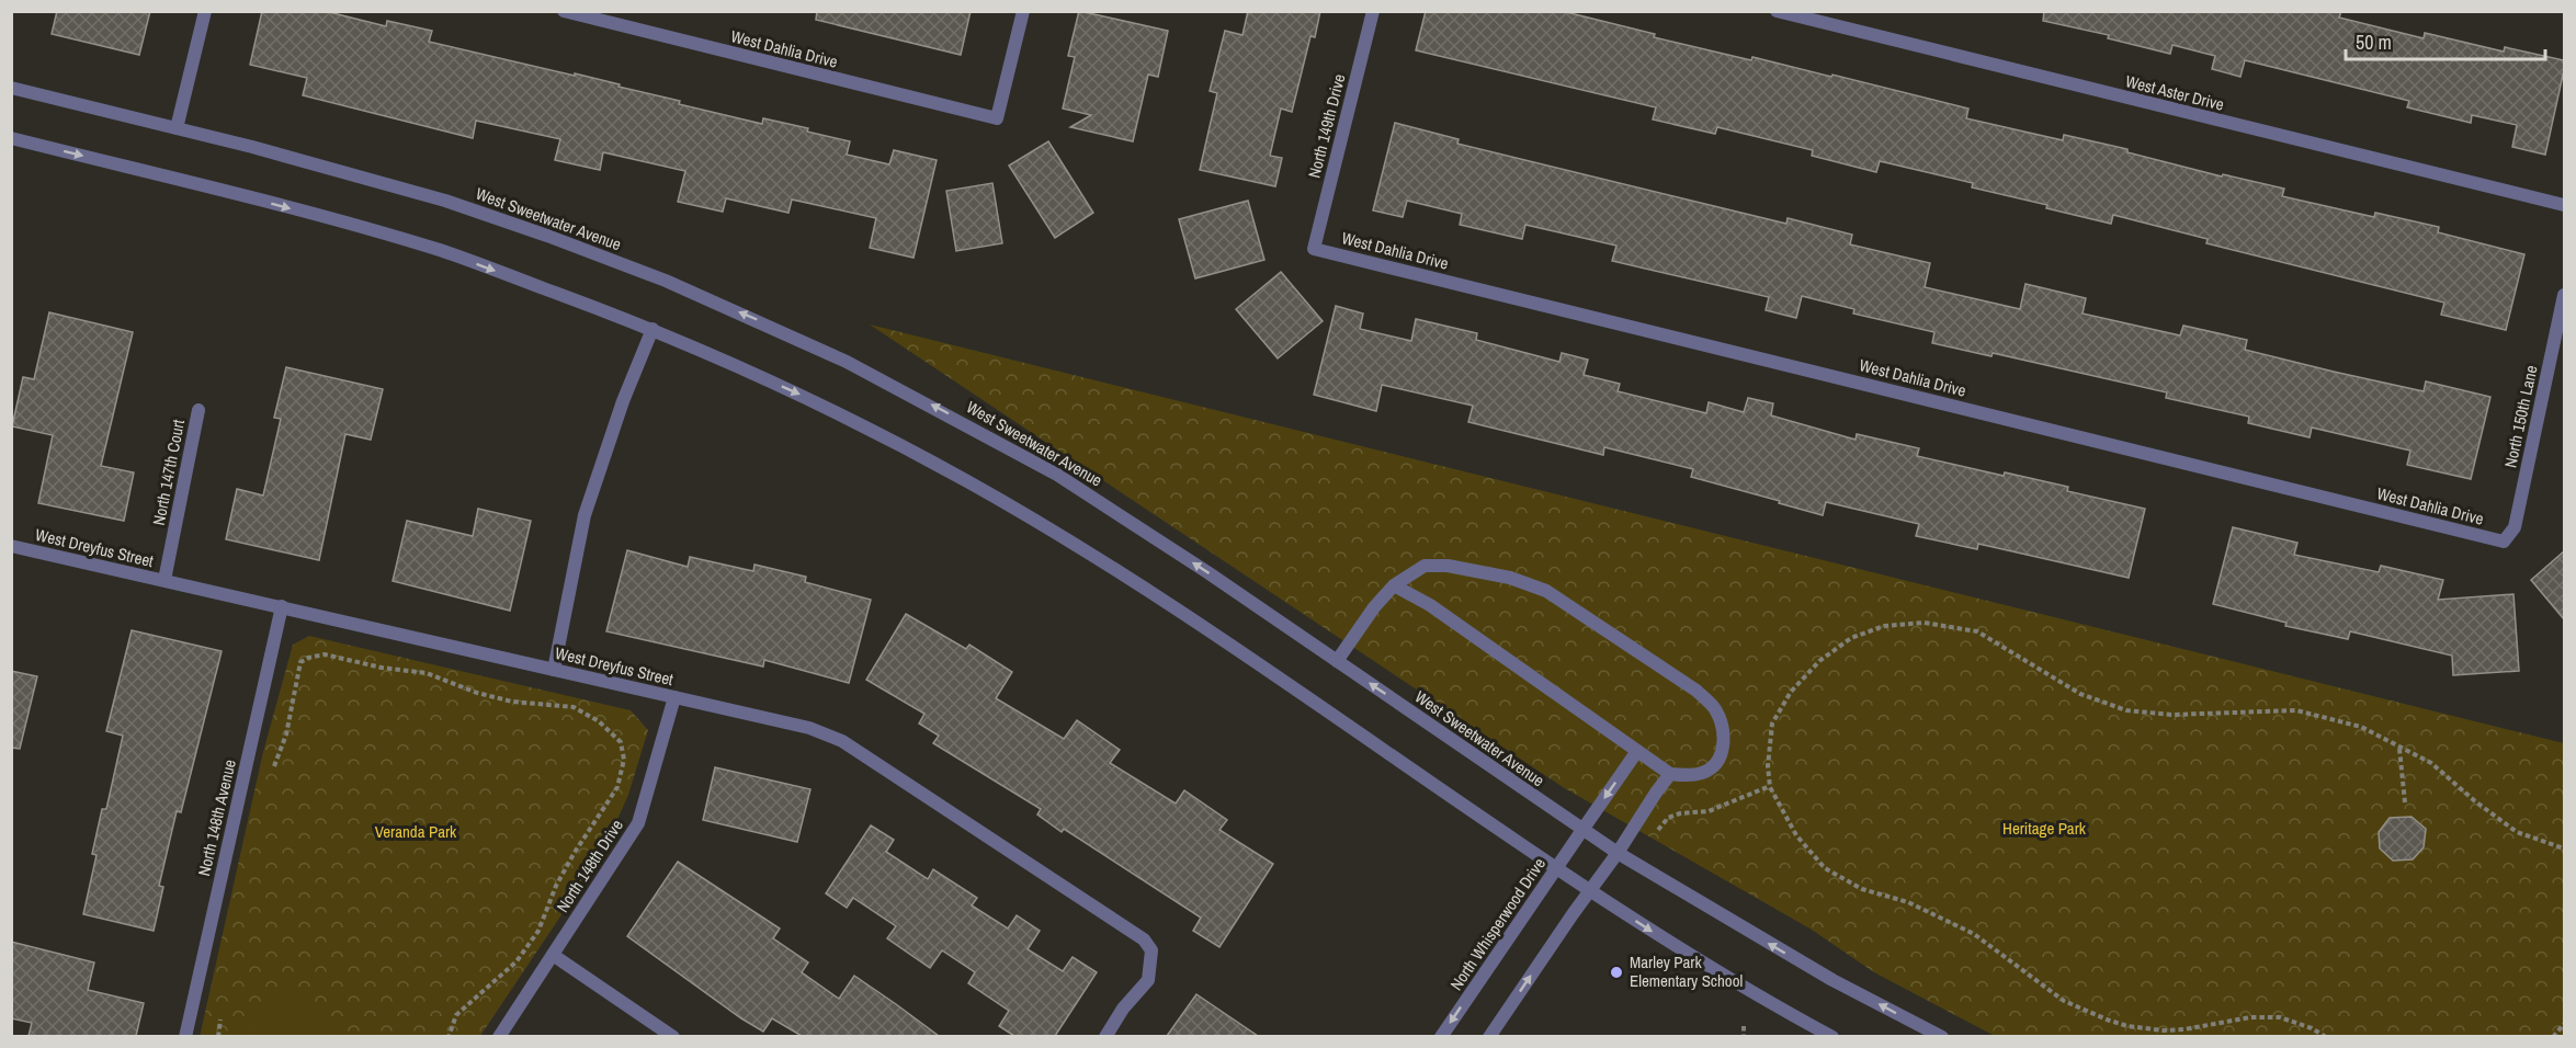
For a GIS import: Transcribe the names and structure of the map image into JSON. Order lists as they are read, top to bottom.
{
  "streets": {
    "street": [
      "West Dahlia Drive",
      "West Aster Drive",
      "North 149th Drive",
      "West Sweetwater Avenue",
      "North 150th Lane",
      "North 147th Court",
      "West Dreyfus Street",
      "North 148th Avenue",
      "North 148th Drive",
      "North Whisperwood Drive"
    ]
  },
  "crossings": [
    ["West Dahlia Drive", "North 149th Drive"],
    ["West Dahlia Drive", "North 150th Lane"],
    ["West Sweetwater Avenue", "North Whisperwood Drive"],
    ["North 147th Court", "West Dreyfus Street"],
    ["West Dreyfus Street", "North 148th Avenue"],
    ["West Dreyfus Street", "North 148th Drive"]
  ],
  "parks": ["Heritage Park", "Veranda Park"],
  "places": ["Marley Park Elementary School"],
  "scale_bar": "50 m"
}
